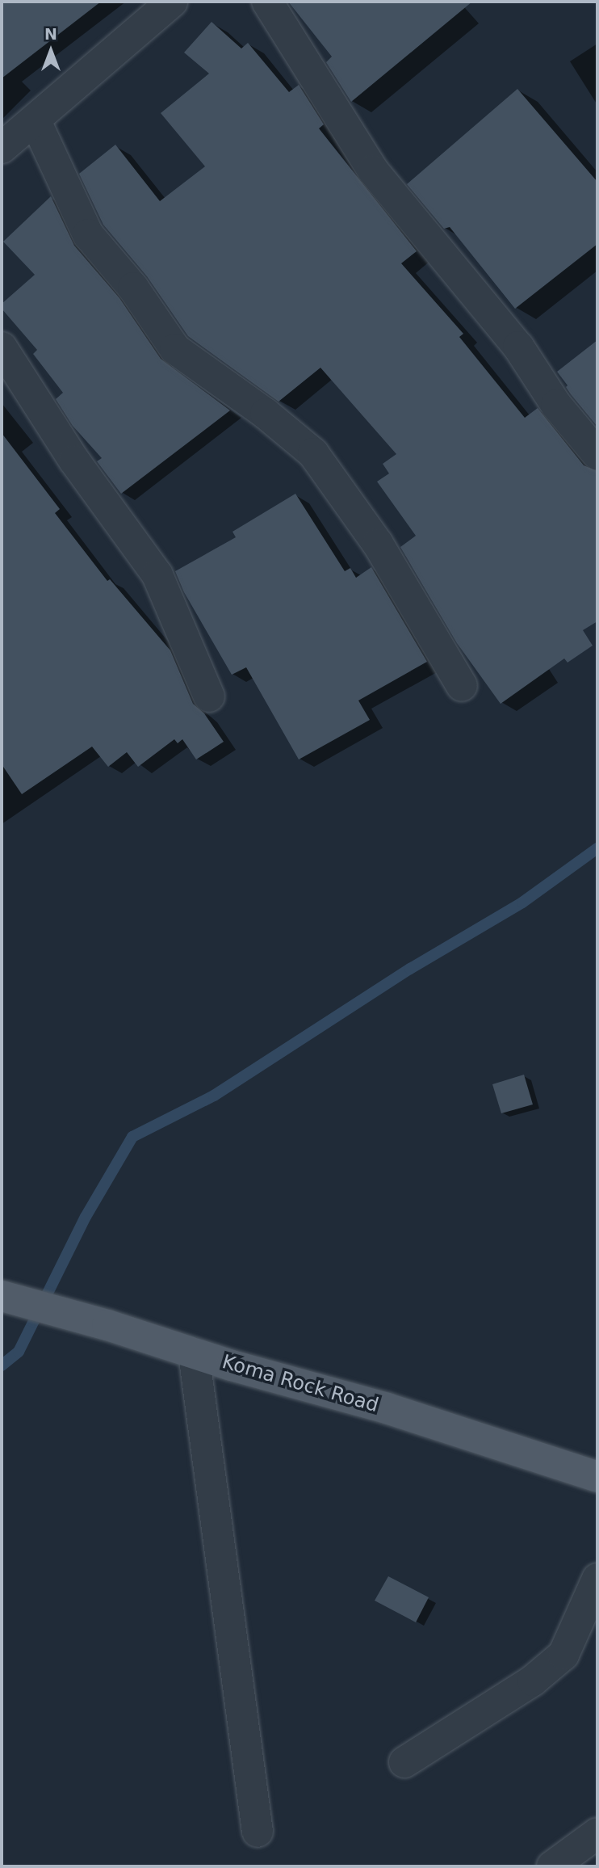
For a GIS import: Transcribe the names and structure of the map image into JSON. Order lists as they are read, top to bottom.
{
  "streets": {
    "main road": ["Koma Rock Road"]
  },
  "north": "top"
}
